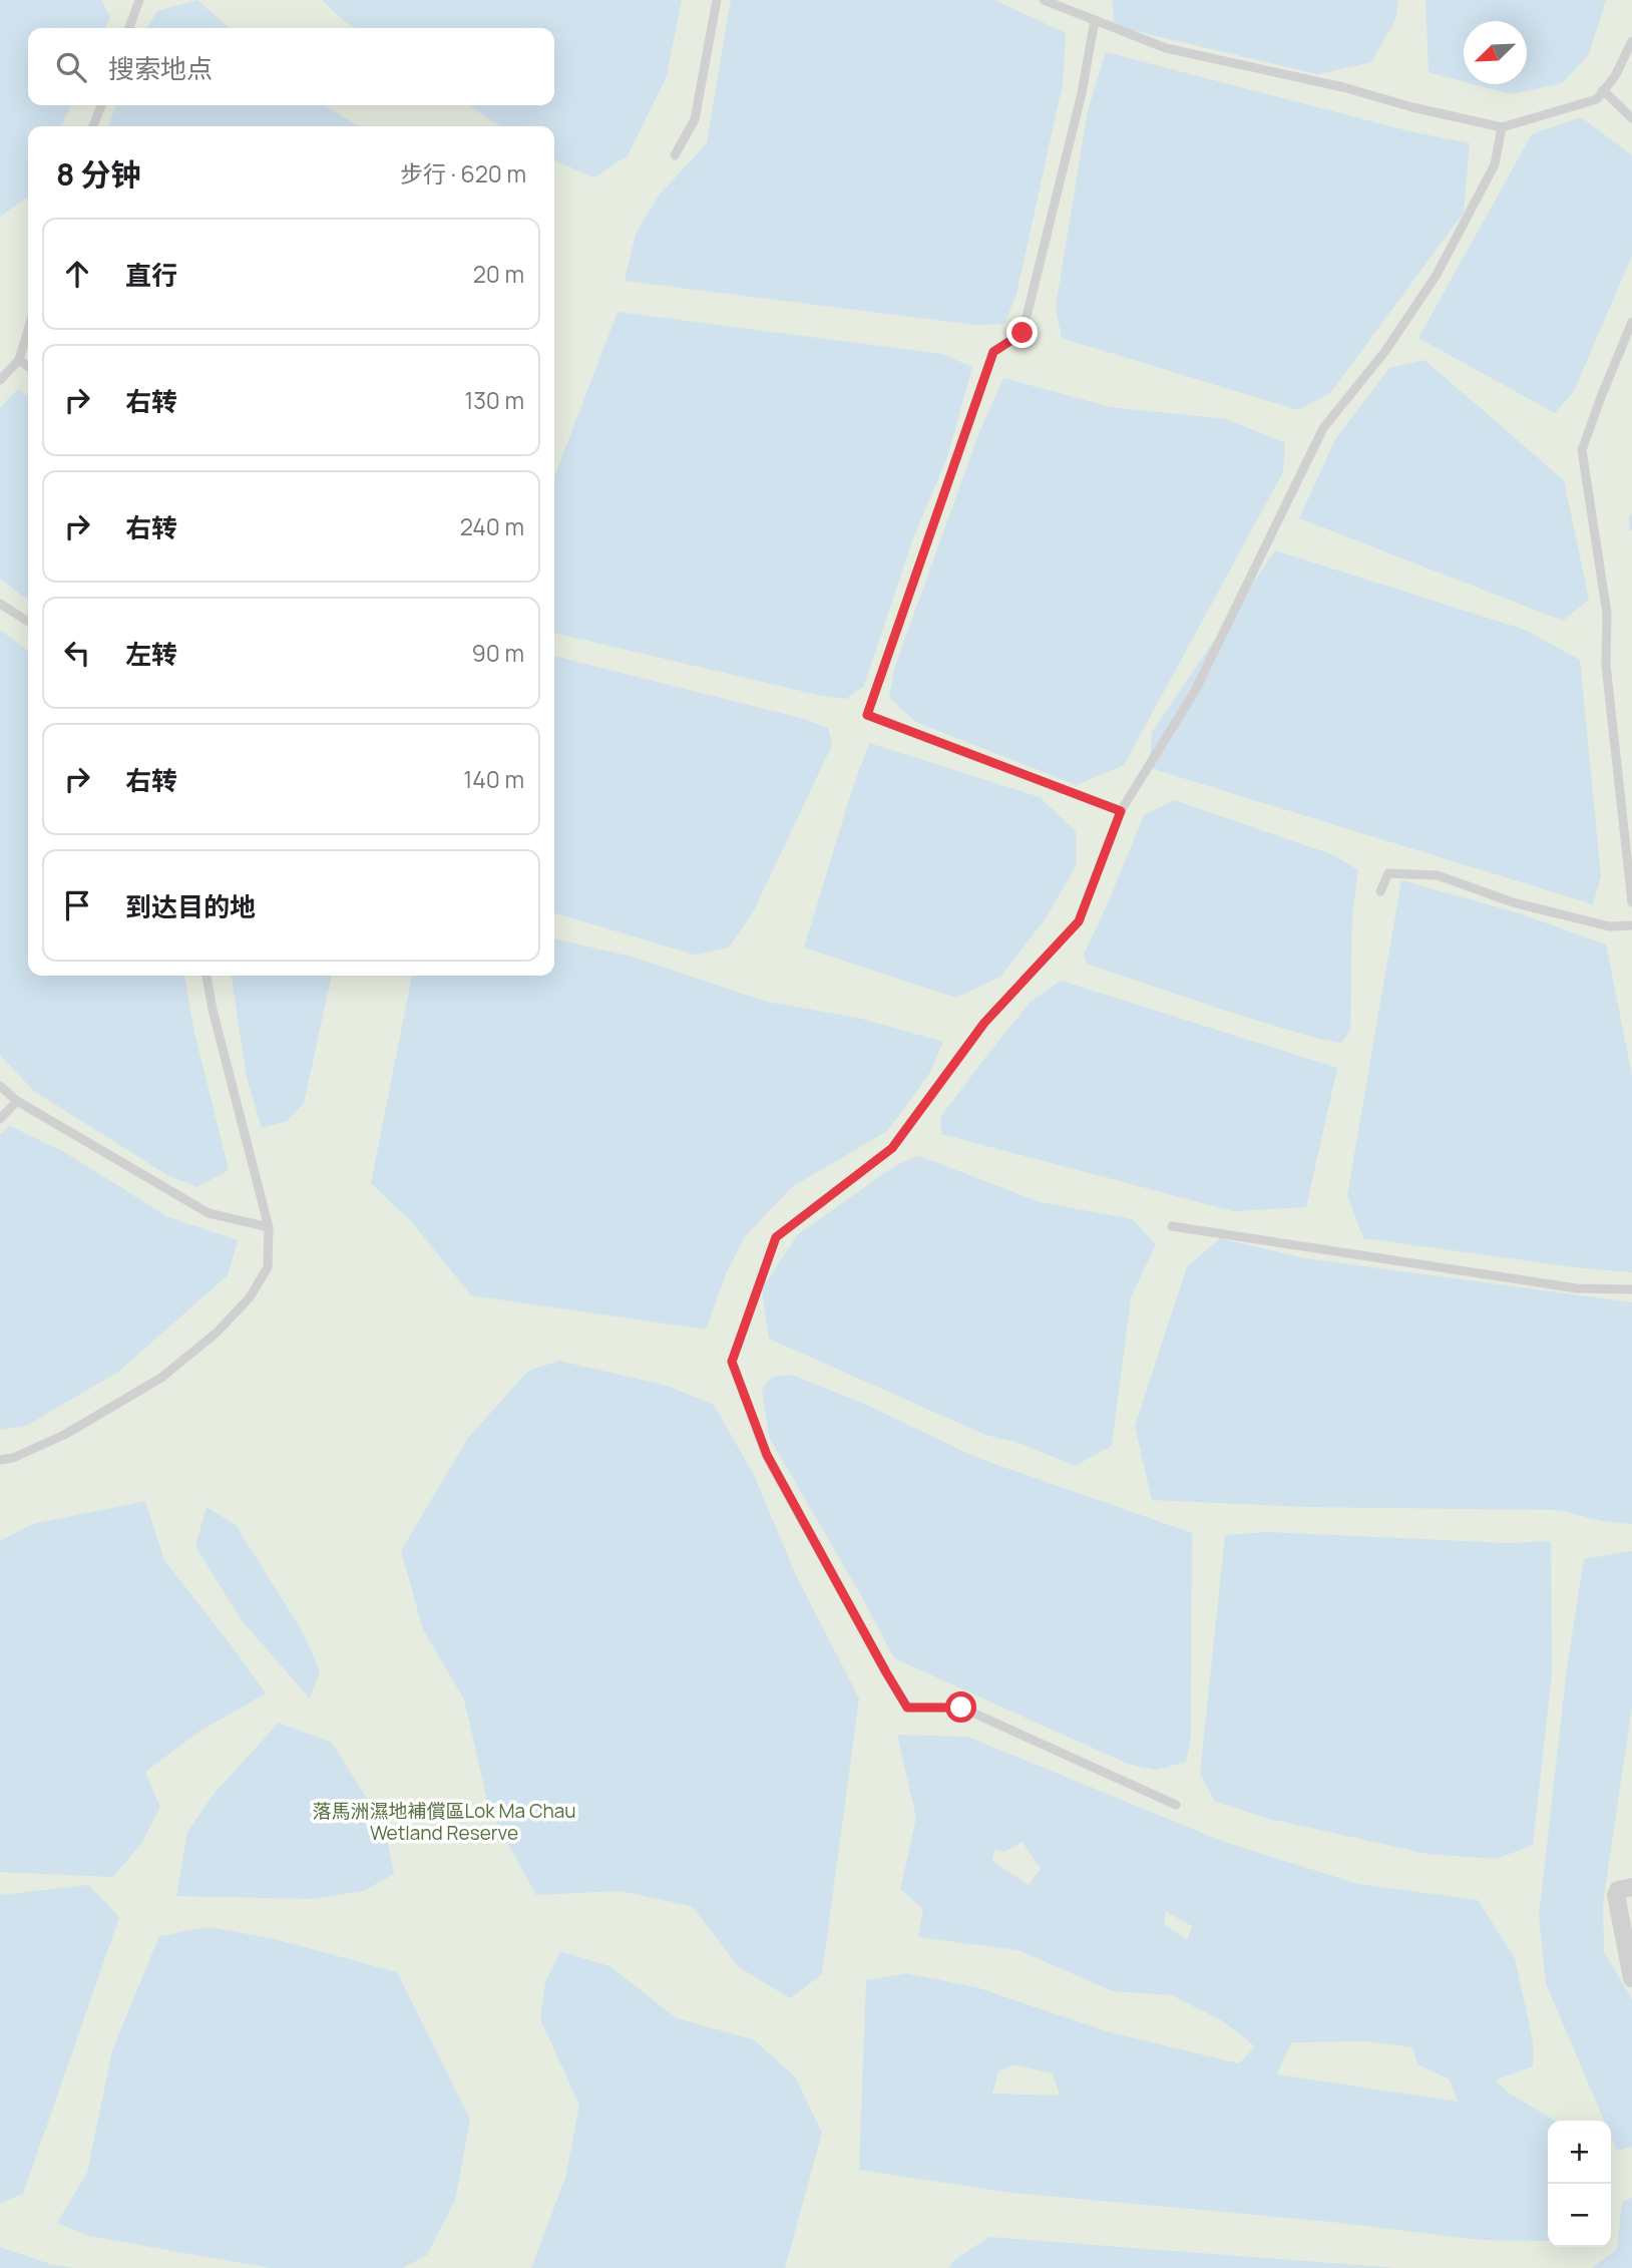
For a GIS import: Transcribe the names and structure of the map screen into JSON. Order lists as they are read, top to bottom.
{
  "parks": ["落馬洲濕地補償區Lok Ma Chau Wetland Reserve"],
  "north": "bottom left",
  "page": {
    "search": "搜索地点",
    "heading": ["8 分钟", "步行 · 620 m"],
    "list": [
      ["直行", "20 m"],
      ["右转", "130 m"],
      ["右转", "240 m"],
      ["左转", "90 m"],
      ["右转", "140 m"],
      "到达目的地"
    ],
    "map_buttons": ["+", "−"]
  }
}
